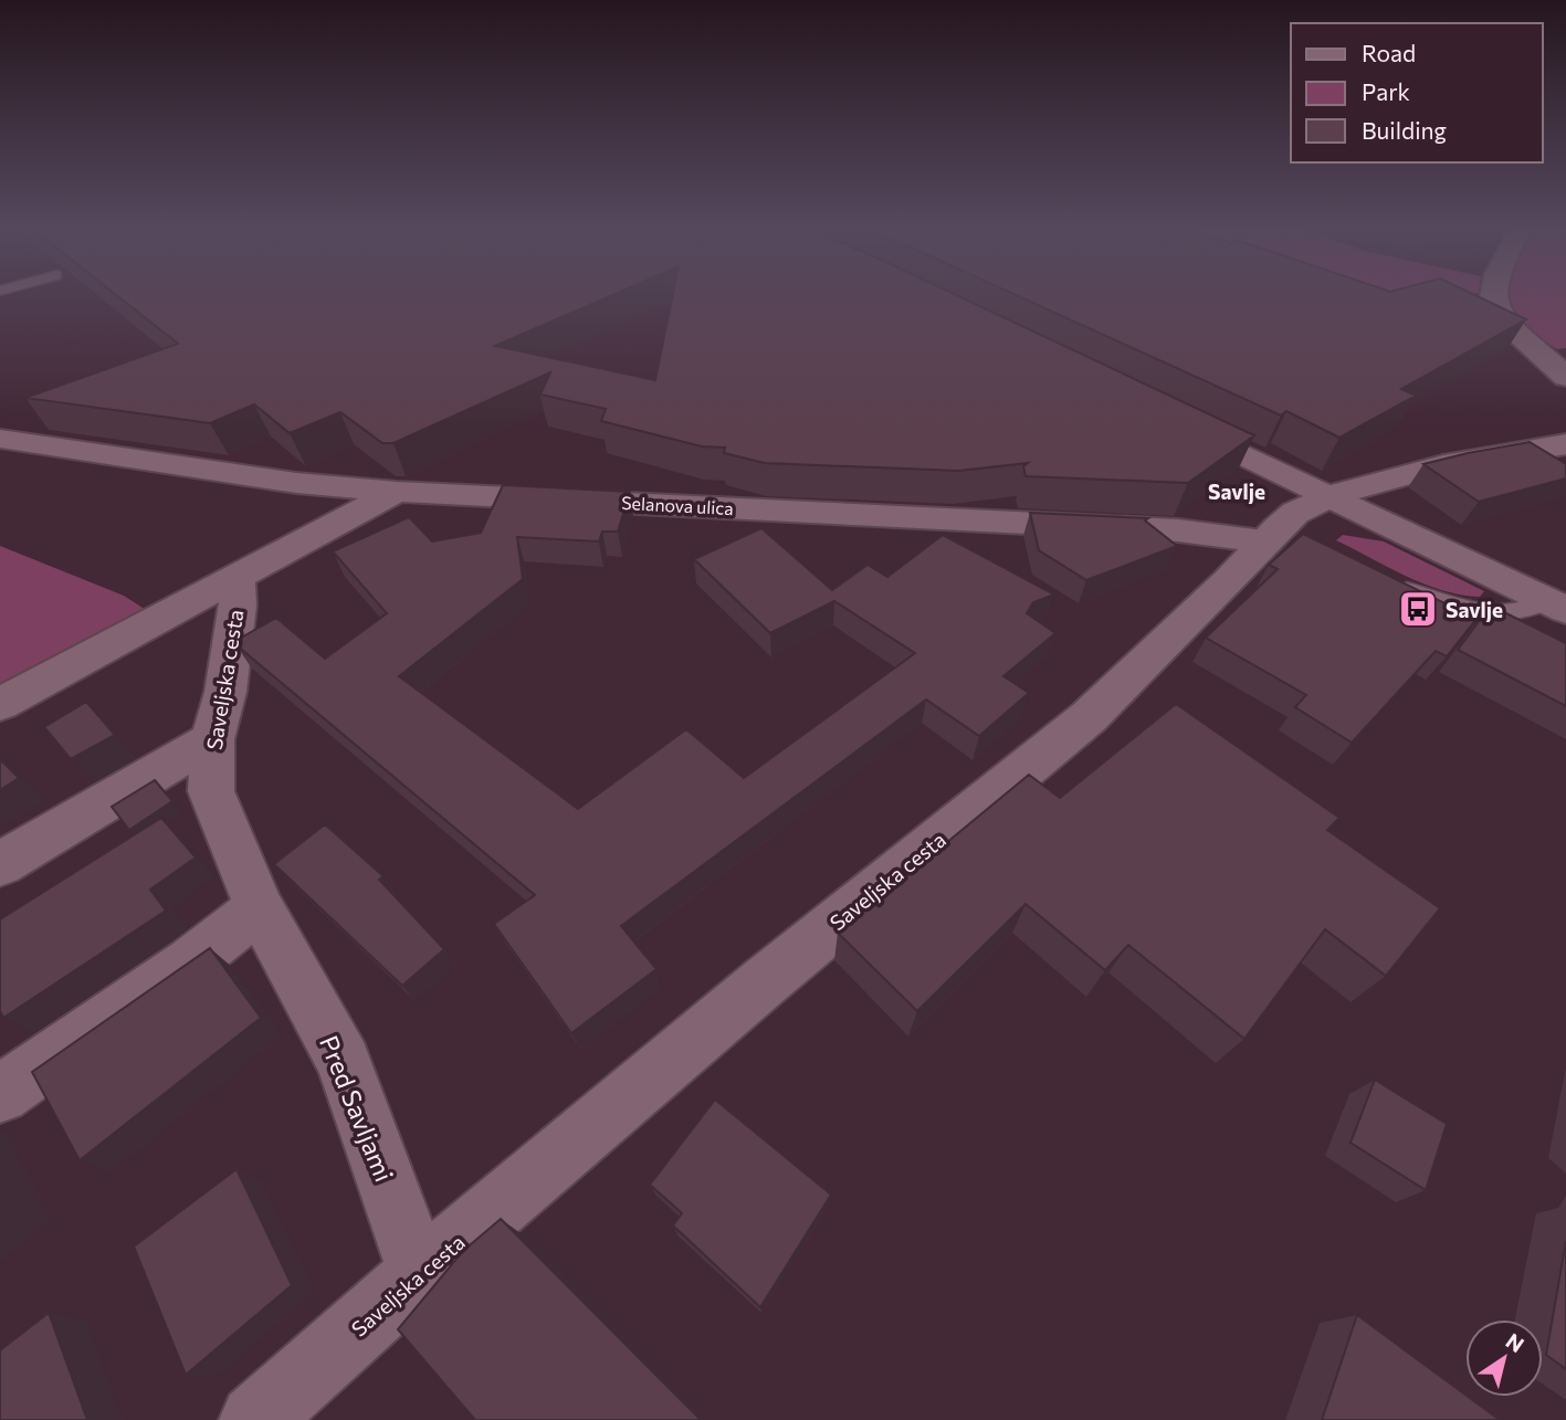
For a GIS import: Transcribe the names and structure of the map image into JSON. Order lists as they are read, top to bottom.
{
  "streets": {
    "street": ["Selanova ulica", "Saveljska cesta", "Pred Savljami"]
  },
  "crossings": [
    ["Selanova ulica", "Saveljska cesta"],
    ["Saveljska cesta", "Pred Savljami"]
  ],
  "districts": ["Savlje"],
  "places": {
    "bus stop": ["Savlje"]
  },
  "legend": ["Road", "Park", "Building"],
  "north": "top right"
}
